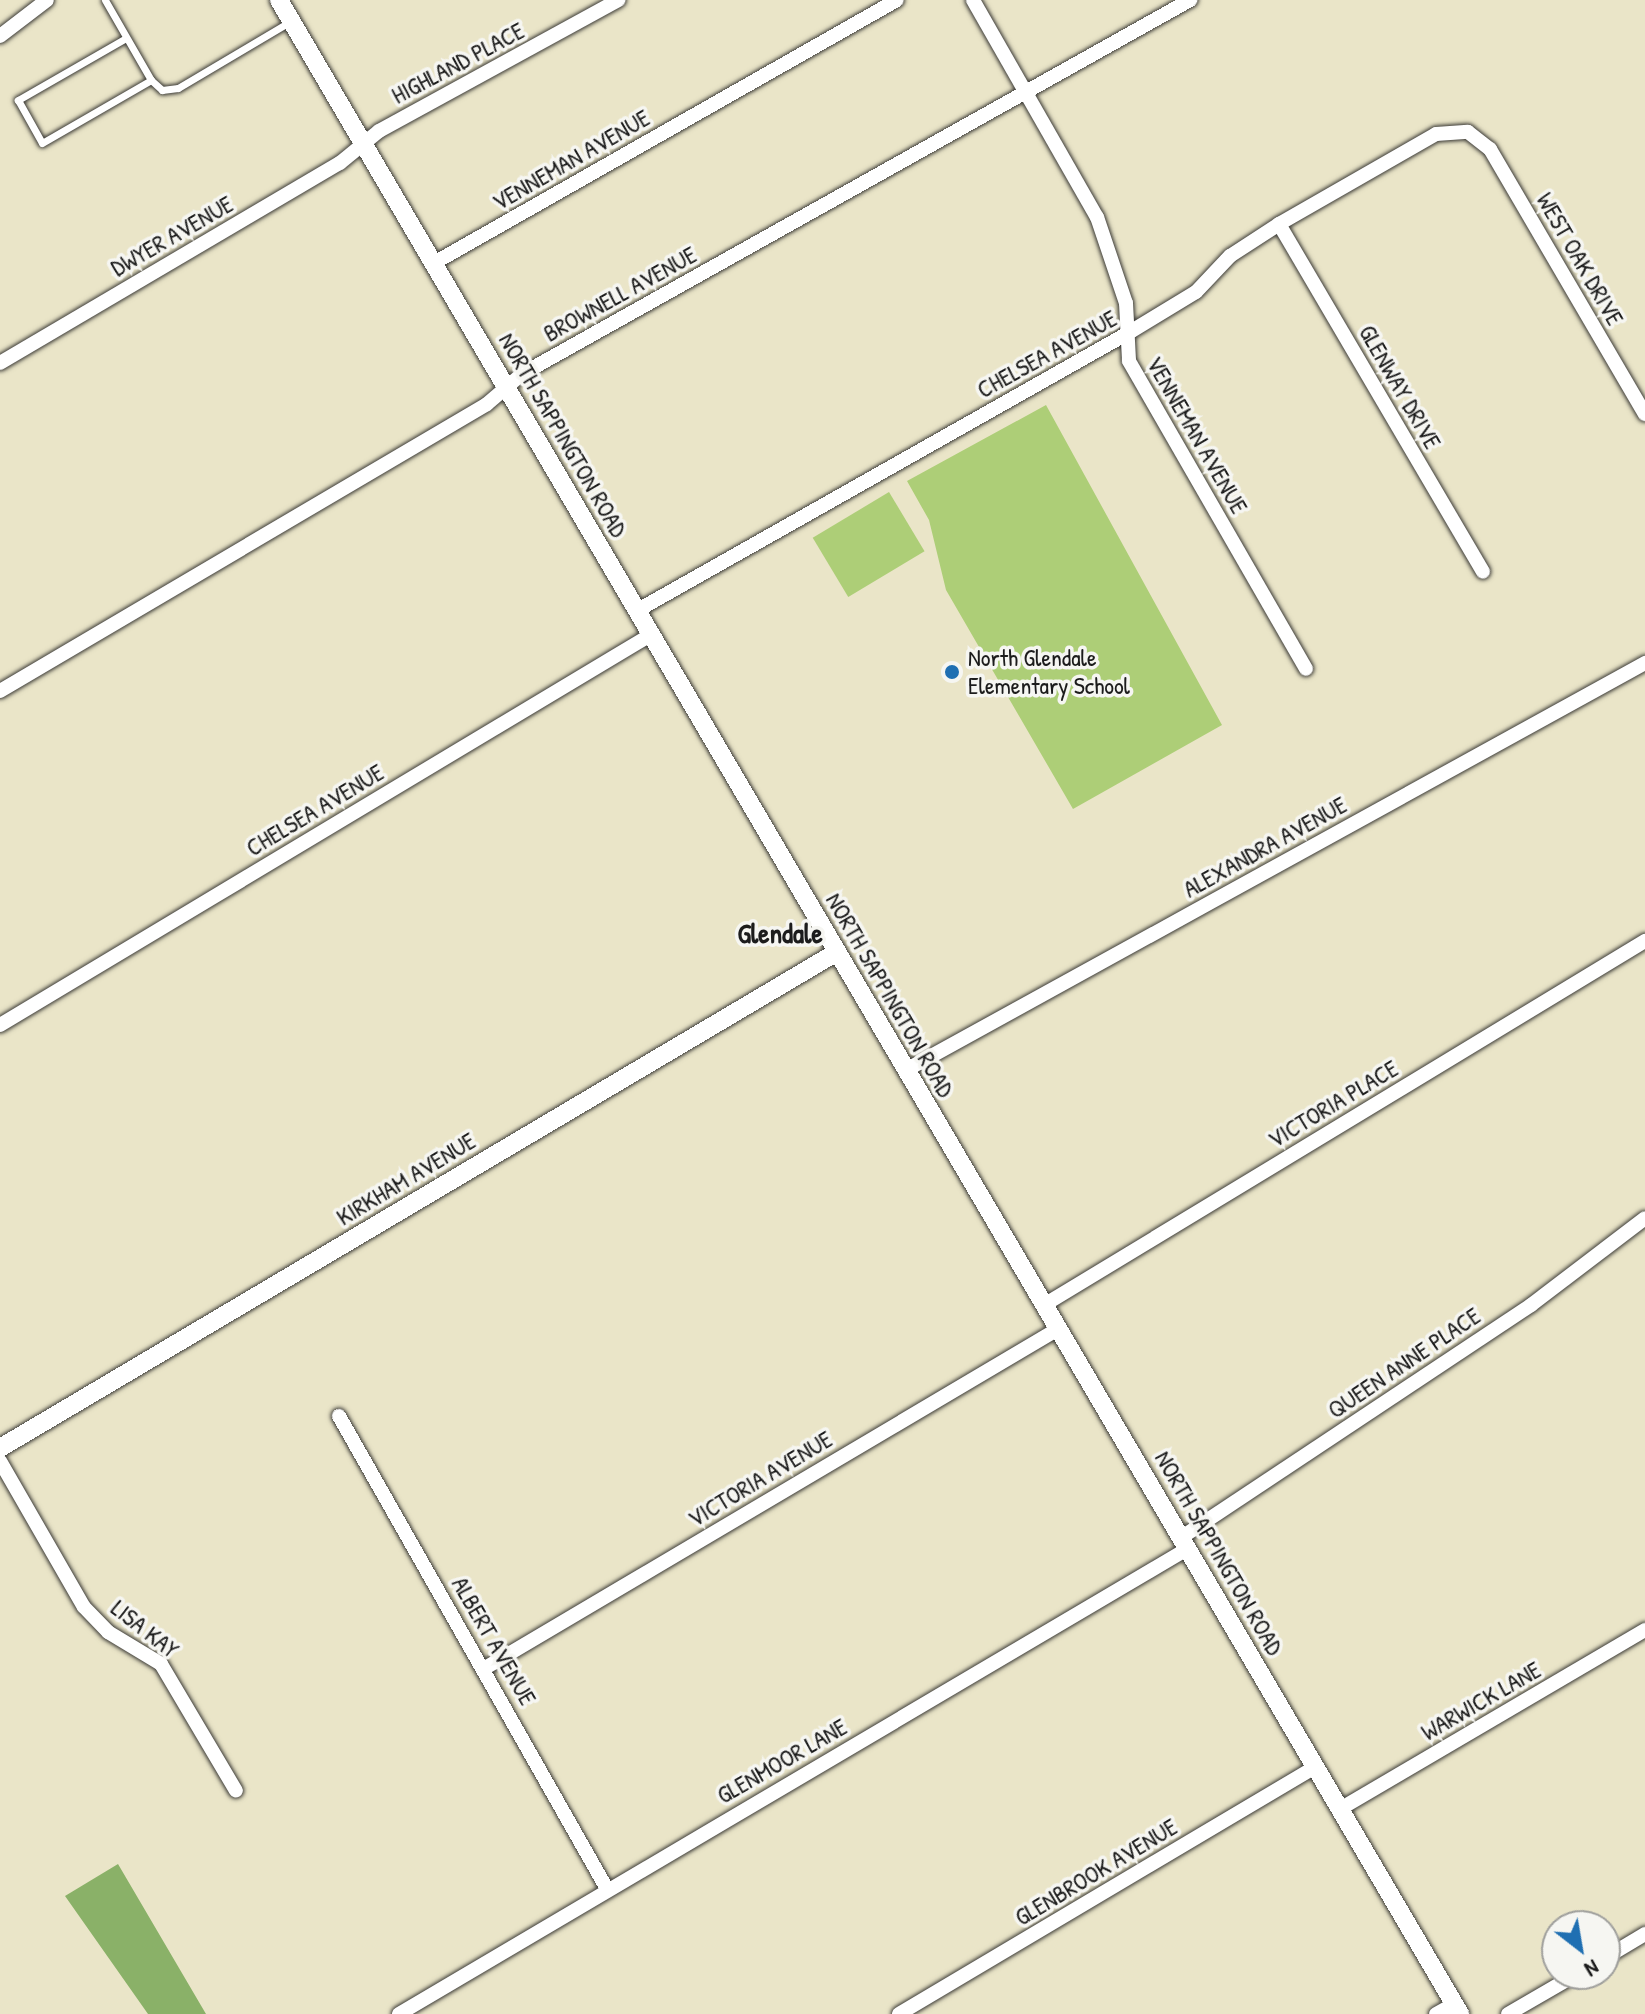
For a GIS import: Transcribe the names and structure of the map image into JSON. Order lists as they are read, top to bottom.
{
  "streets": {
    "street": [
      "HIGHLAND PLACE",
      "VENNEMAN AVENUE",
      "DWYER AVENUE",
      "WEST OAK DRIVE",
      "BROWNELL AVENUE",
      "CHELSEA AVENUE",
      "GLENWAY DRIVE",
      "NORTH SAPPINGTON ROAD",
      "ALEXANDRA AVENUE",
      "VICTORIA PLACE",
      "KIRKHAM AVENUE",
      "QUEEN ANNE PLACE",
      "VICTORIA AVENUE",
      "LISA KAY",
      "ALBERT AVENUE",
      "WARWICK LANE",
      "GLENMOOR LANE",
      "GLENBROOK AVENUE"
    ]
  },
  "crossings": [
    ["HIGHLAND PLACE", "DWYER AVENUE"],
    ["HIGHLAND PLACE", "NORTH SAPPINGTON ROAD"],
    ["VENNEMAN AVENUE", "BROWNELL AVENUE"],
    ["VENNEMAN AVENUE", "CHELSEA AVENUE"],
    ["VENNEMAN AVENUE", "NORTH SAPPINGTON ROAD"],
    ["DWYER AVENUE", "NORTH SAPPINGTON ROAD"],
    ["WEST OAK DRIVE", "CHELSEA AVENUE"],
    ["BROWNELL AVENUE", "NORTH SAPPINGTON ROAD"],
    ["CHELSEA AVENUE", "GLENWAY DRIVE"],
    ["CHELSEA AVENUE", "NORTH SAPPINGTON ROAD"],
    ["NORTH SAPPINGTON ROAD", "ALEXANDRA AVENUE"],
    ["NORTH SAPPINGTON ROAD", "VICTORIA PLACE"],
    ["NORTH SAPPINGTON ROAD", "KIRKHAM AVENUE"],
    ["NORTH SAPPINGTON ROAD", "QUEEN ANNE PLACE"],
    ["NORTH SAPPINGTON ROAD", "VICTORIA AVENUE"],
    ["NORTH SAPPINGTON ROAD", "WARWICK LANE"],
    ["NORTH SAPPINGTON ROAD", "GLENMOOR LANE"],
    ["NORTH SAPPINGTON ROAD", "GLENBROOK AVENUE"],
    ["QUEEN ANNE PLACE", "GLENMOOR LANE"],
    ["VICTORIA AVENUE", "ALBERT AVENUE"],
    ["ALBERT AVENUE", "GLENMOOR LANE"]
  ],
  "districts": ["Glendale"],
  "places": ["North Glendale Elementary School"],
  "north": "bottom right"
}
